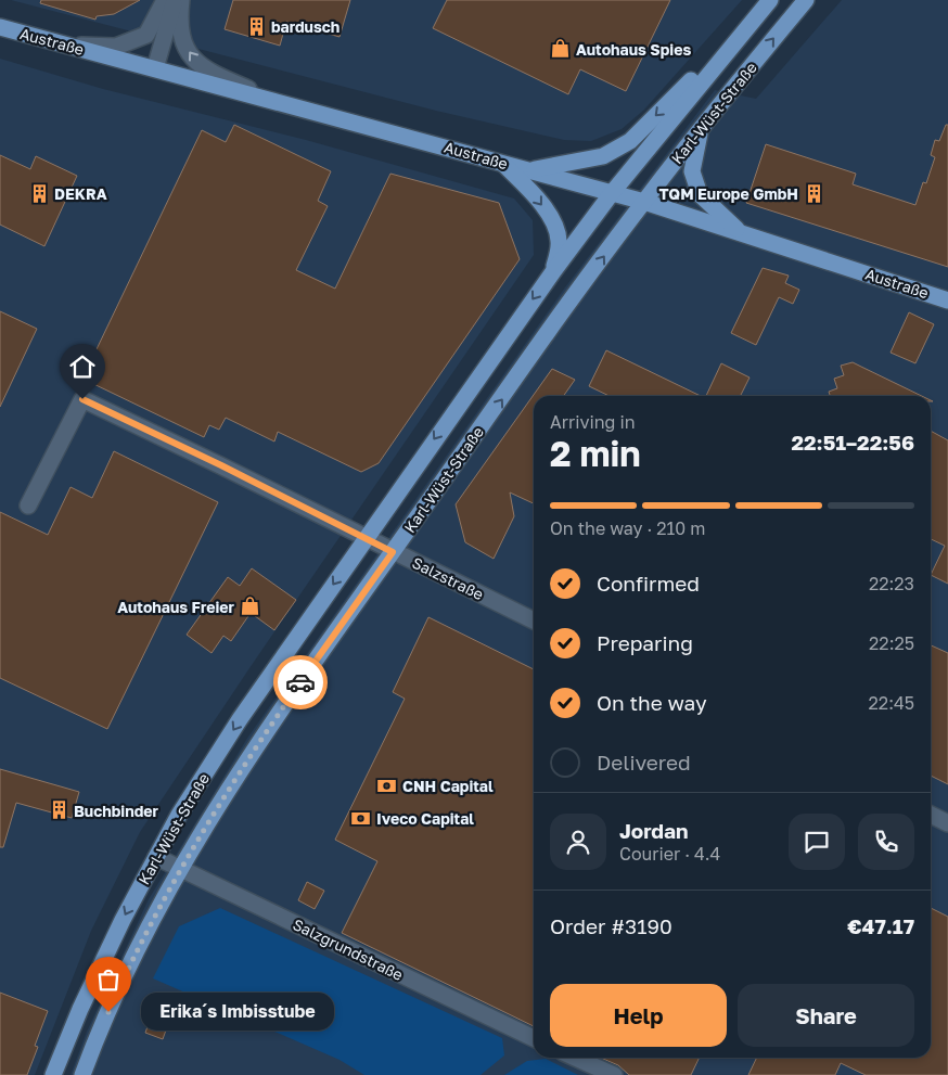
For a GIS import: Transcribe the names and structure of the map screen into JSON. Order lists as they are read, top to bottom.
{
  "streets": {
    "main road": ["Austraße", "Karl-Wüst-Straße"],
    "street": ["Salzstraße", "Salzgrundstraße"]
  },
  "crossings": [
    ["Austraße", "Karl-Wüst-Straße"],
    ["Karl-Wüst-Straße", "Salzstraße"],
    ["Karl-Wüst-Straße", "Salzgrundstraße"]
  ],
  "places": {
    "building": [
      "bardusch",
      "DEKRA",
      "TQM Europe GmbH",
      "Buchbinder"
    ],
    "shop": ["Autohaus Spies", "Autohaus Freier"],
    "bank": ["CNH Capital", "Iveco Capital"],
    "other": ["Erika´s Imbisstube"]
  },
  "page": {
    "heading": ["2 min", "Arriving in", "22:51–22:56"],
    "panel": [
      "Jordan",
      "Courier · 4.4",
      "Order #3190",
      "€47.17"
    ],
    "bar": "On the way · 210 m",
    "list": [
      ["Confirmed", "22:23"],
      ["Preparing", "22:25"],
      ["On the way", "22:45"],
      "Delivered"
    ],
    "buttons": ["Help", "Share"],
    "bubble": "Erika´s Imbisstube"
  }
}
